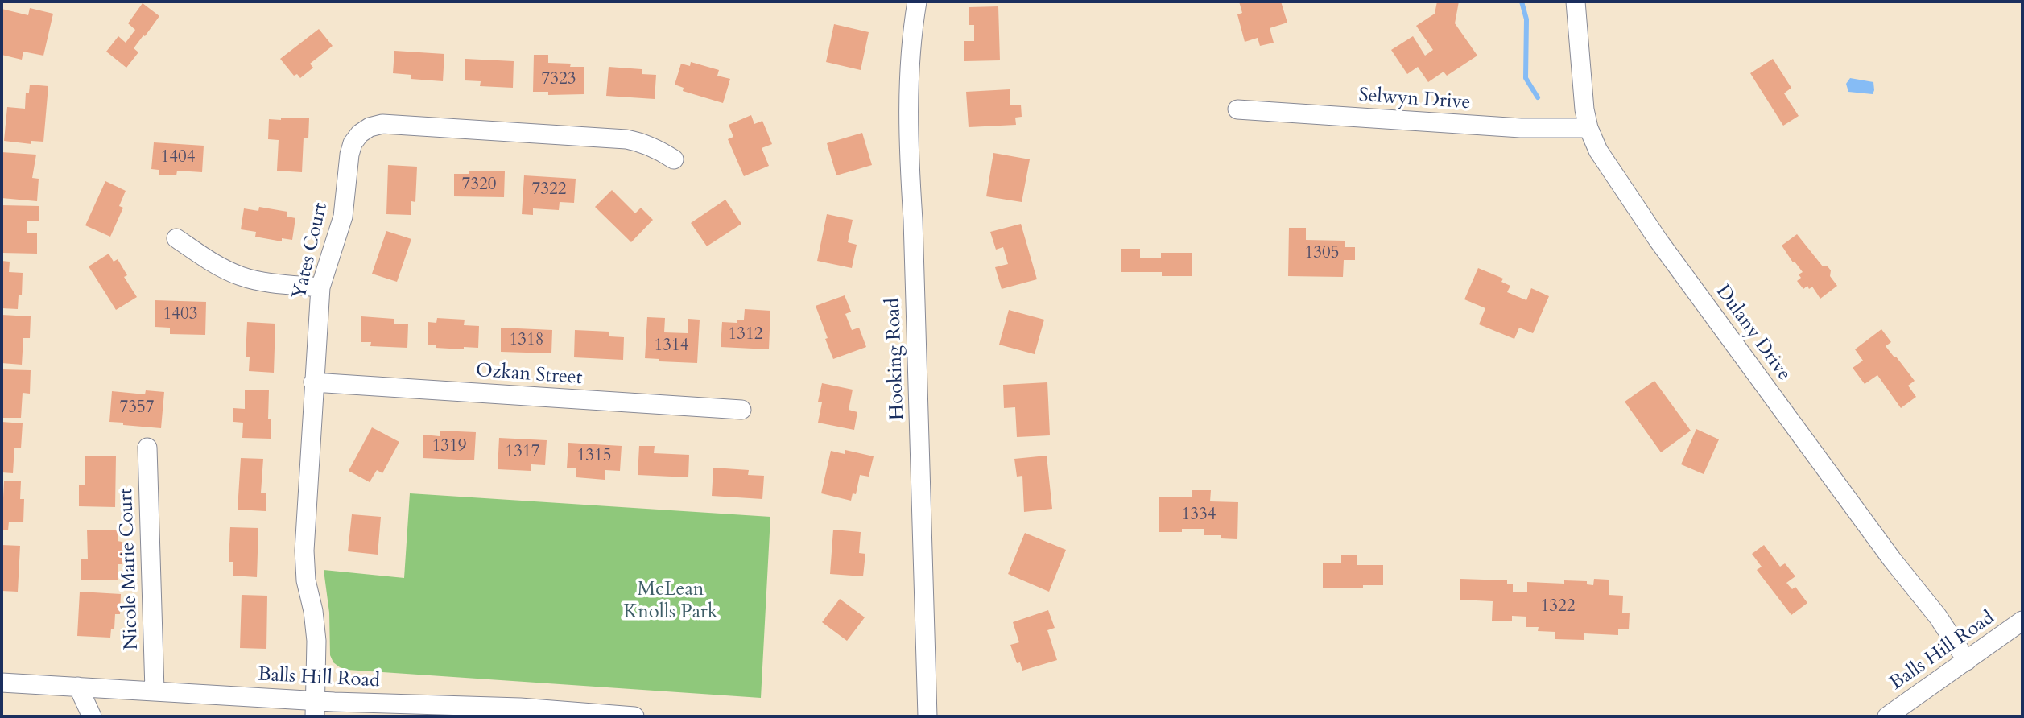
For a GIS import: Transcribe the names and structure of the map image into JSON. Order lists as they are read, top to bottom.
{
  "streets": {
    "street": [
      "Selwyn Drive",
      "Yates Court",
      "Dulany Drive",
      "Hooking Road",
      "Ozkan Street",
      "Nicole Marie Court",
      "Balls Hill Road"
    ]
  },
  "crossings": [
    ["Selwyn Drive", "Dulany Drive"],
    ["Yates Court", "Ozkan Street"],
    ["Yates Court", "Balls Hill Road"],
    ["Dulany Drive", "Balls Hill Road"],
    ["Nicole Marie Court", "Balls Hill Road"]
  ],
  "parks": ["McLean Knolls Park"],
  "house_numbers": [
    "7323",
    "1404",
    "7320",
    "7322",
    "1305",
    "1403",
    "1312",
    "1318",
    "1314",
    "7357",
    "1319",
    "1317",
    "1315",
    "1334",
    "1322"
  ]
}
